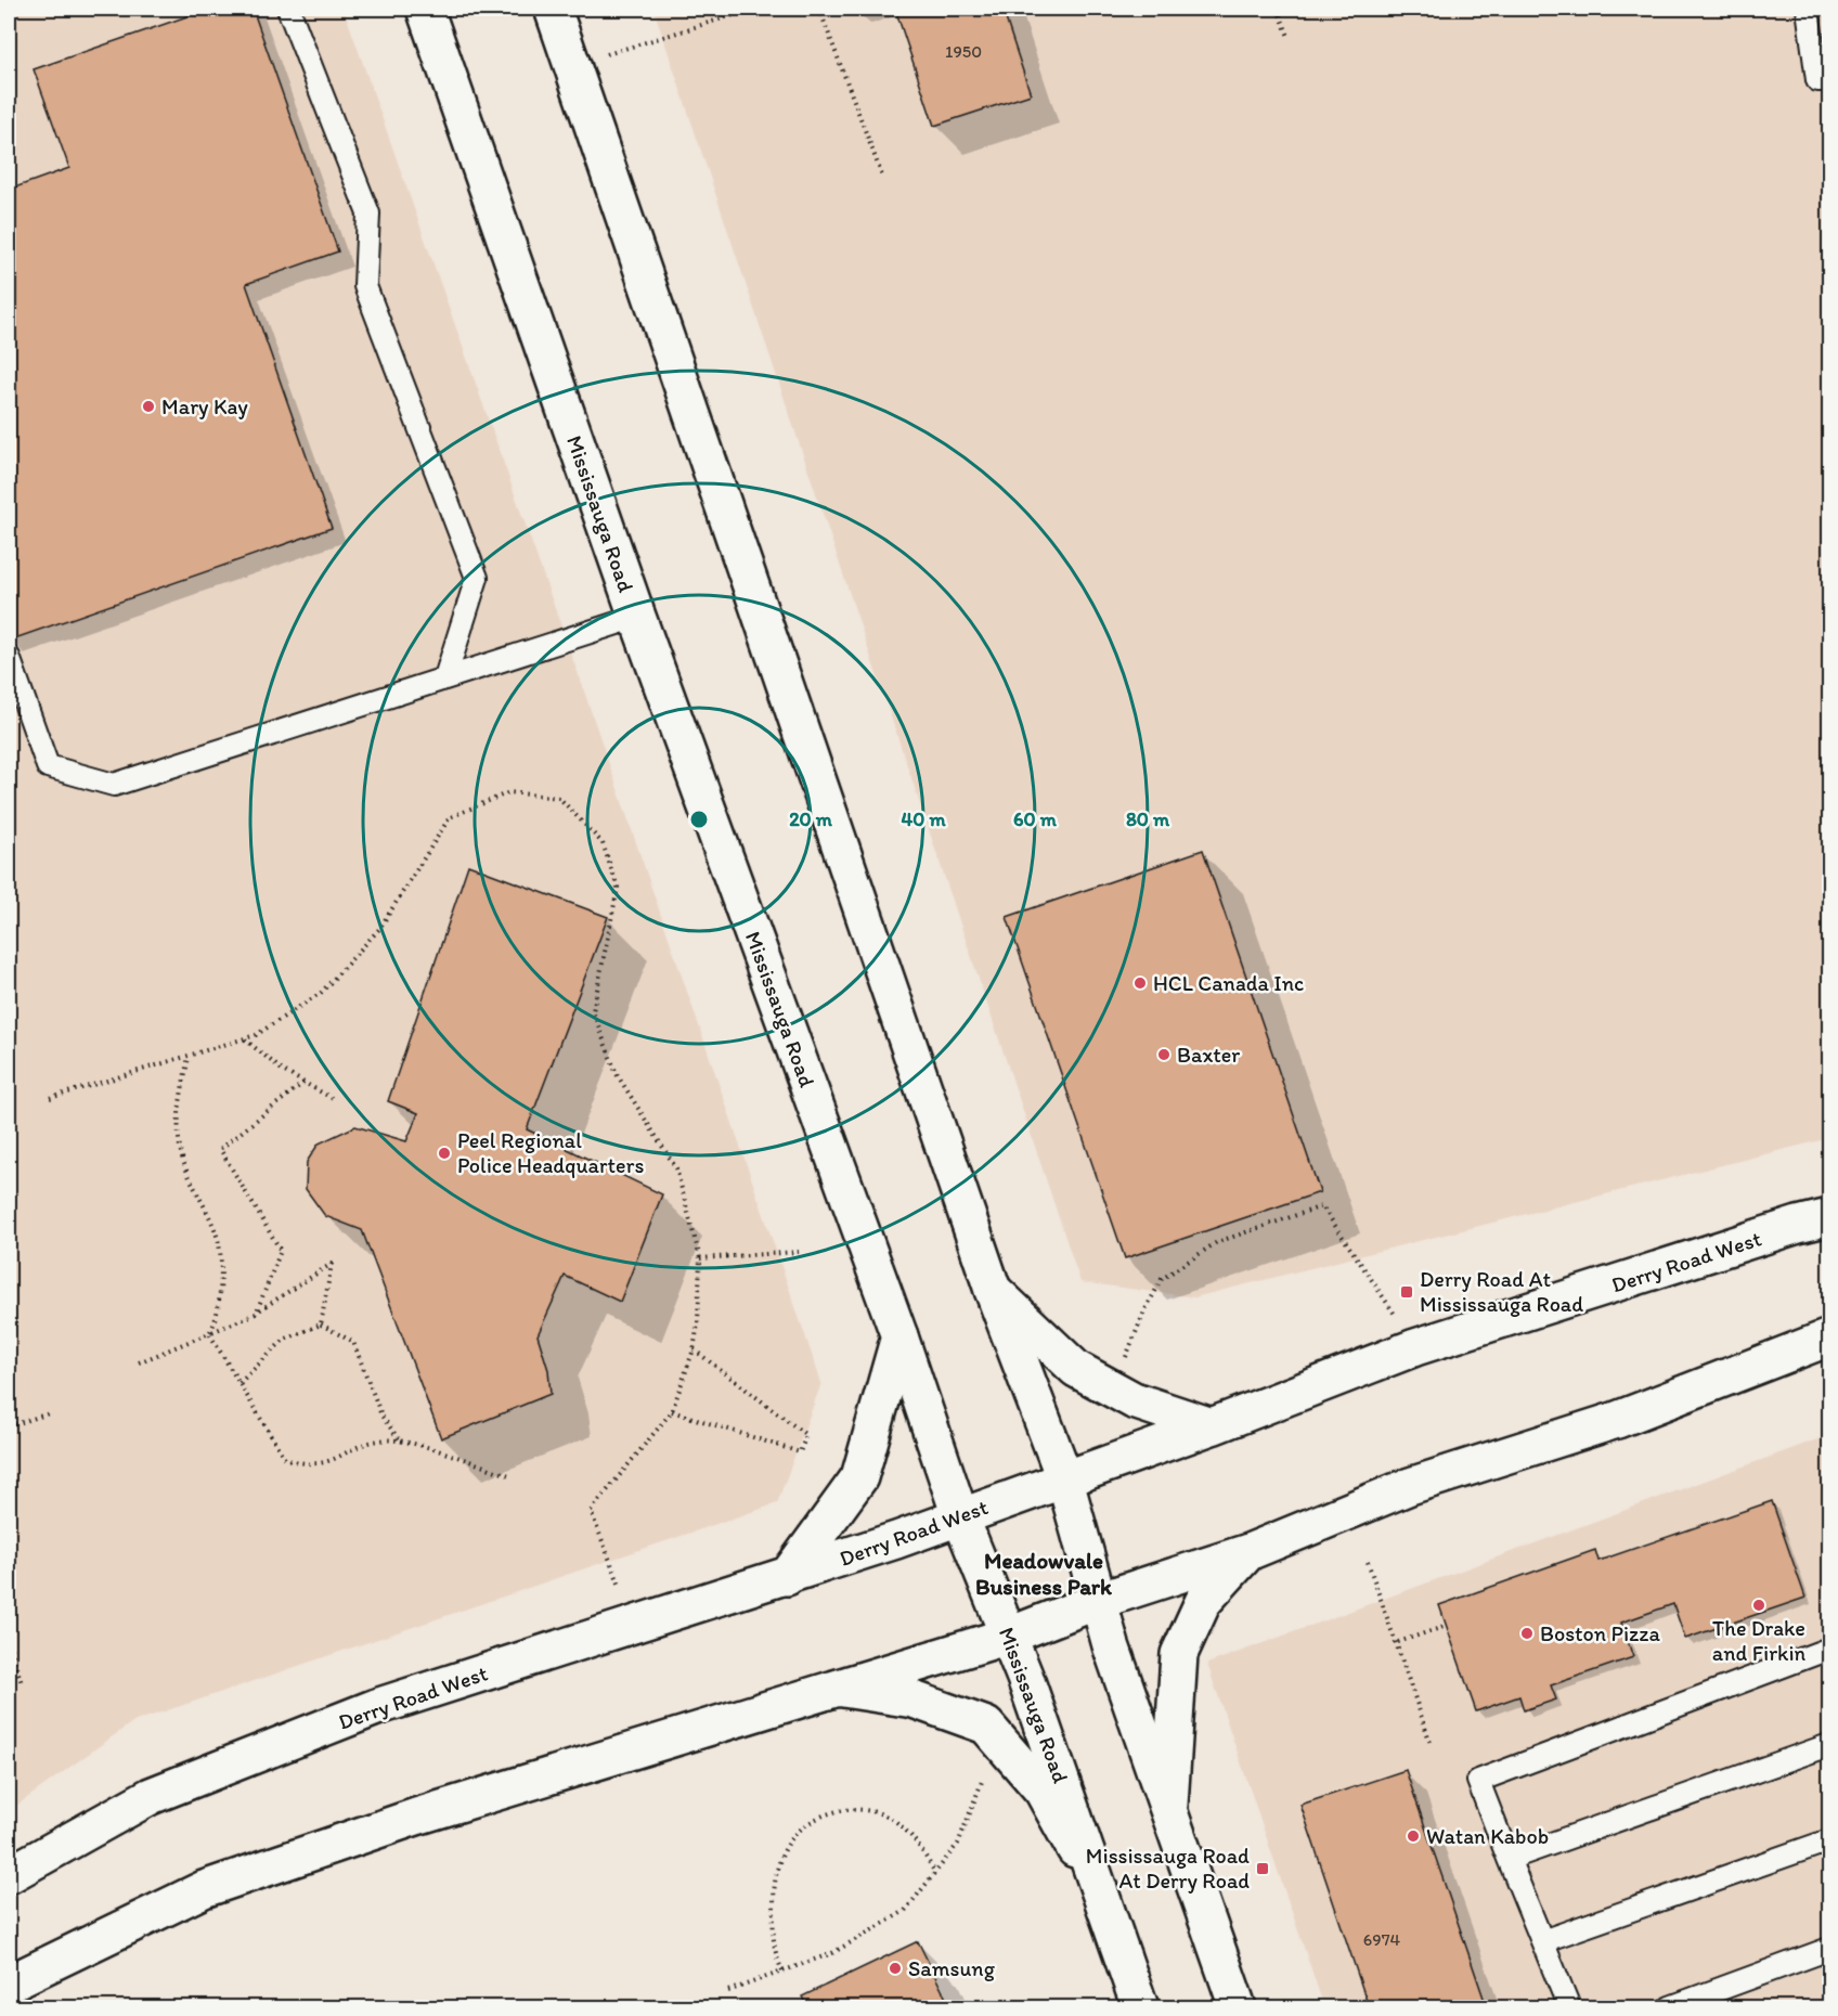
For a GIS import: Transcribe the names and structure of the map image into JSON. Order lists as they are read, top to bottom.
{
  "streets": {
    "main road": ["Mississauga Road", "Derry Road West"]
  },
  "crossings": [
    ["Mississauga Road", "Derry Road West"]
  ],
  "districts": ["Meadowvale Business Park"],
  "places": {
    "other": [
      "Mary Kay",
      "HCL Canada Inc",
      "Baxter",
      "Peel Regional Police Headquarters",
      "The Drake and Firkin",
      "Boston Pizza",
      "Watan Kabob",
      "Samsung"
    ],
    "transit": ["Derry Road At Mississauga Road", "Mississauga Road At Derry Road"]
  },
  "house_numbers": ["1950", "6974"],
  "rings": [
    "20 m",
    "40 m",
    "60 m",
    "80 m"
  ]
}
